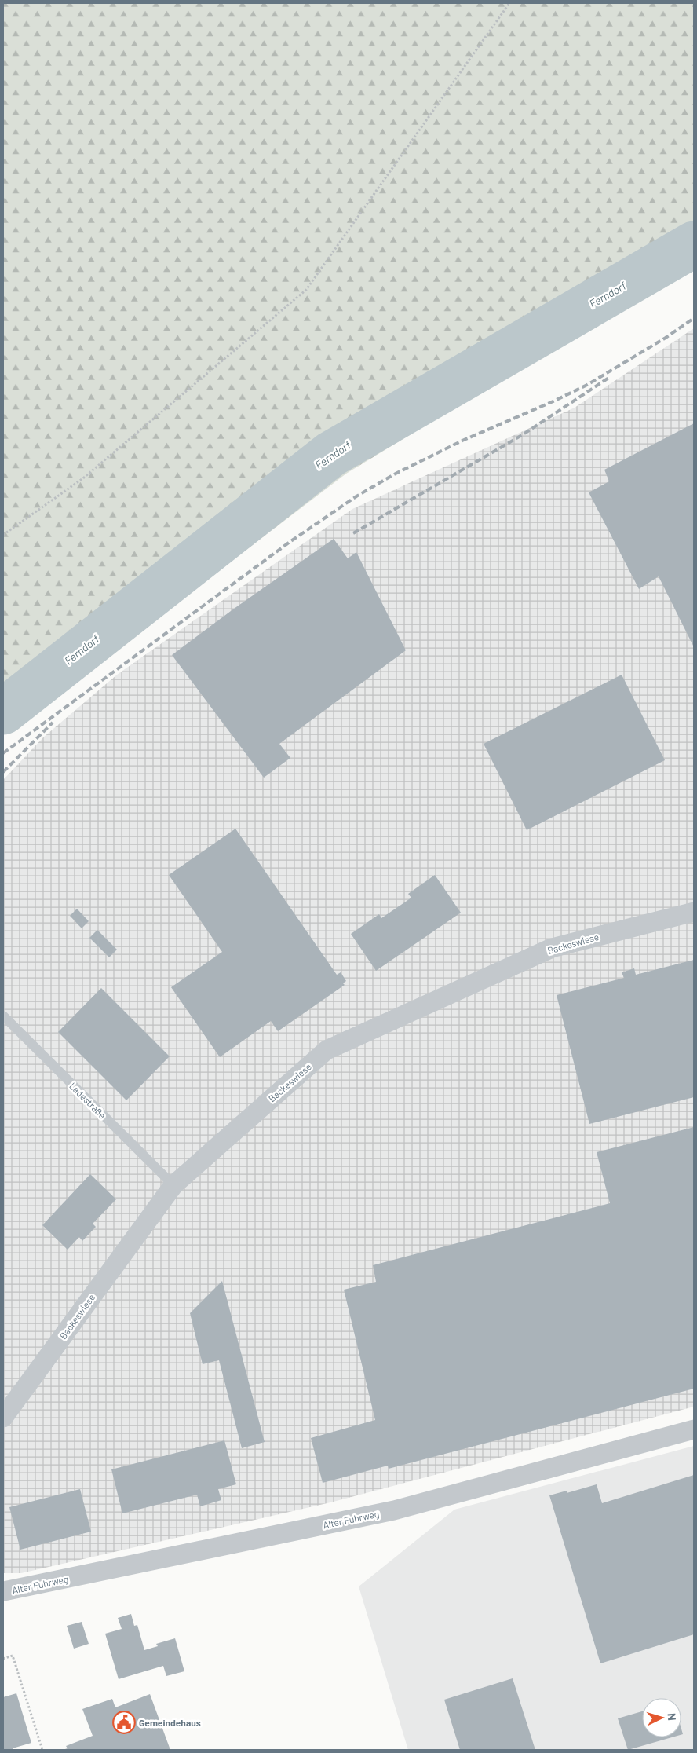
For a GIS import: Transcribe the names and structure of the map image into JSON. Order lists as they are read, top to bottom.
{
  "streets": {
    "street": ["Backeswiese", "Alter Fuhrweg"],
    "lane": ["Ladestraße"]
  },
  "crossings": [
    ["Backeswiese", "Ladestraße"]
  ],
  "water": ["Ferndorf"],
  "places": {
    "public building": ["Gemeindehaus"]
  },
  "north": "right"
}
